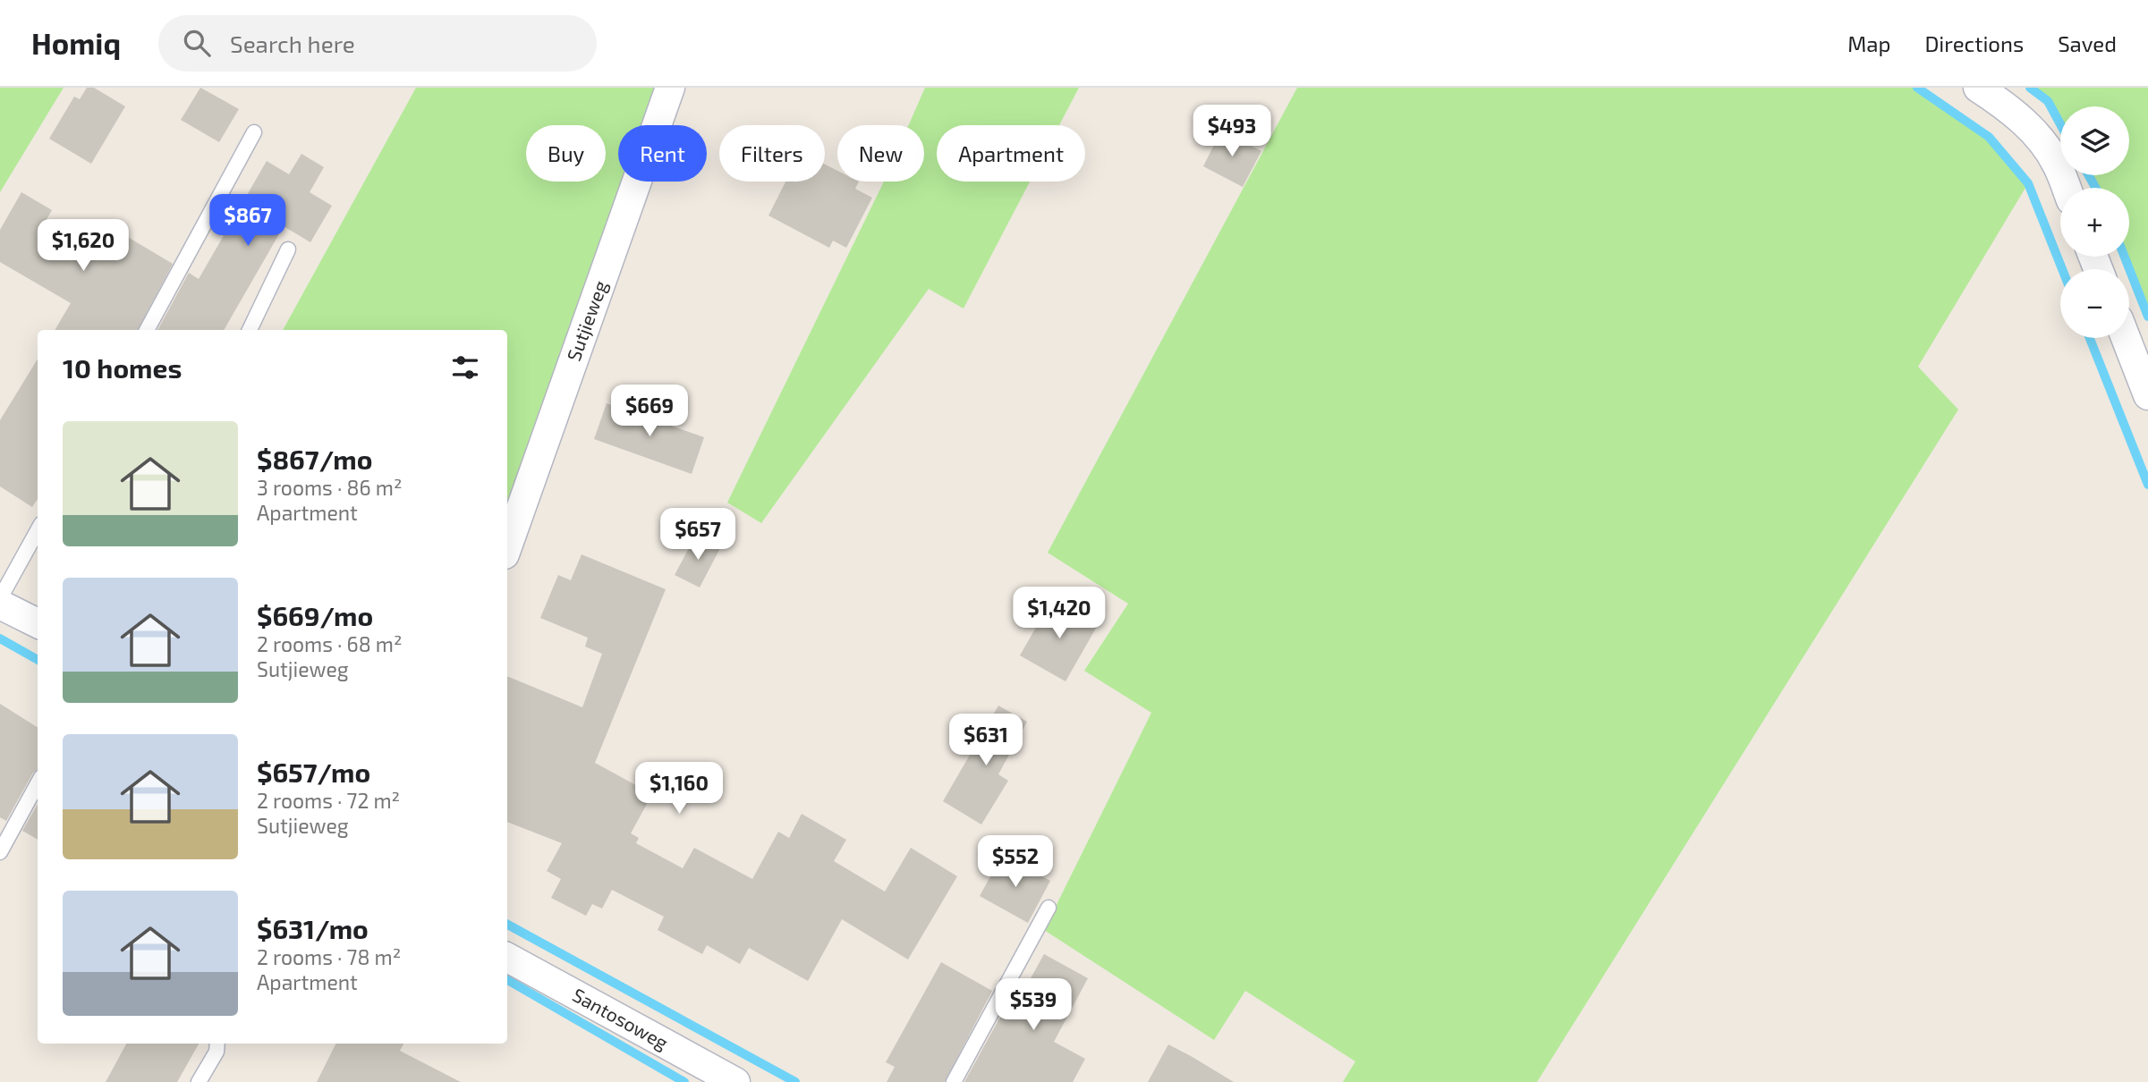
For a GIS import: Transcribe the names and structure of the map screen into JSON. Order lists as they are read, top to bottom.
{
  "streets": {
    "street": ["Sutjieweg", "Santosoweg"]
  },
  "page": {
    "header": "Homiq",
    "search": "Search here",
    "nav": ["Map", "Directions", "Saved"],
    "price": [
      "$493",
      "$867",
      "$1,620",
      "$669",
      "$657",
      "$1,420",
      "$631",
      "$1,160",
      "$552",
      "$539"
    ],
    "map_buttons": ["+", "−"],
    "chip": [
      "Buy",
      "Rent",
      "Filters",
      "New",
      "Apartment"
    ],
    "heading": "10 homes",
    "list": [
      {
        "name": "$867/mo",
        "note": "3 rooms · 86 m² · Apartment"
      },
      {
        "name": "$669/mo",
        "note": "2 rooms · 68 m² · Sutjieweg"
      },
      {
        "name": "$657/mo",
        "note": "2 rooms · 72 m² · Sutjieweg"
      },
      {
        "name": "$631/mo",
        "note": "2 rooms · 78 m² · Apartment"
      }
    ]
  }
}
